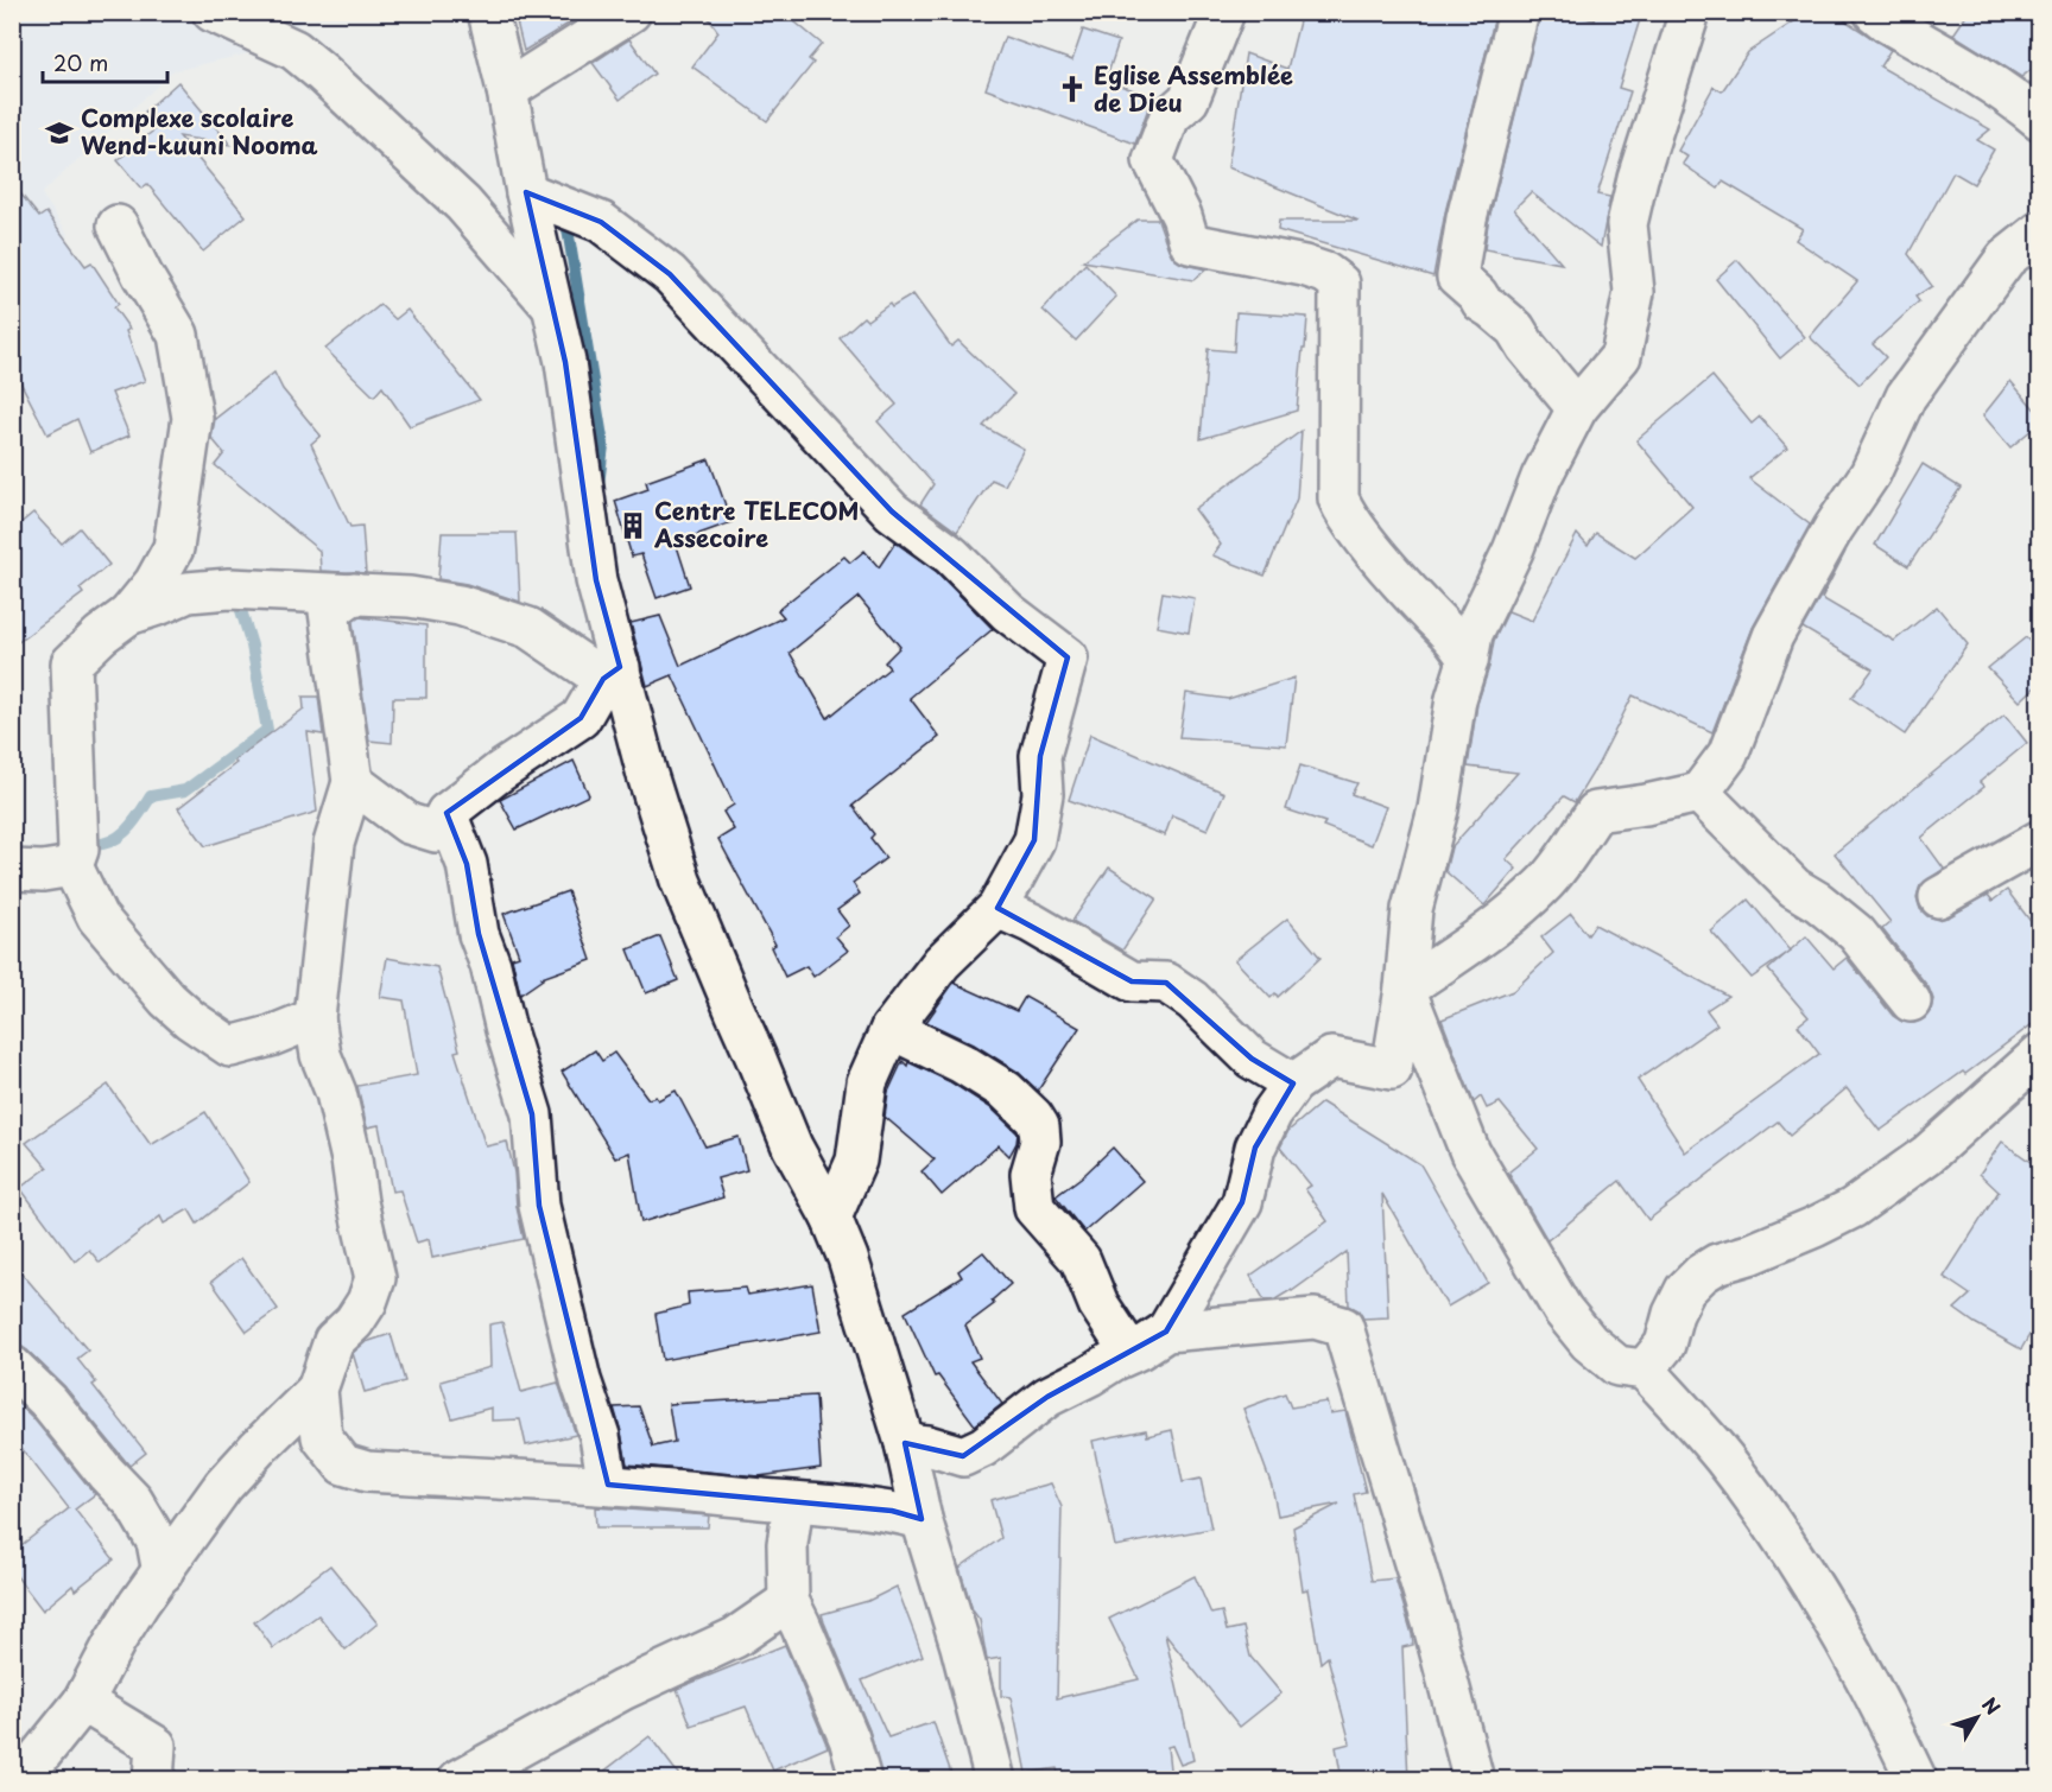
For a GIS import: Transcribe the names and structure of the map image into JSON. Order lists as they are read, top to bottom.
{
  "places": {
    "church": ["Eglise Assemblée de Dieu"],
    "school or university": ["Complexe scolaire Wend-kuuni Nooma"],
    "building": ["Centre TELECOM Assecoire"]
  },
  "scale_bar": "20 m",
  "north": "top right"
}
